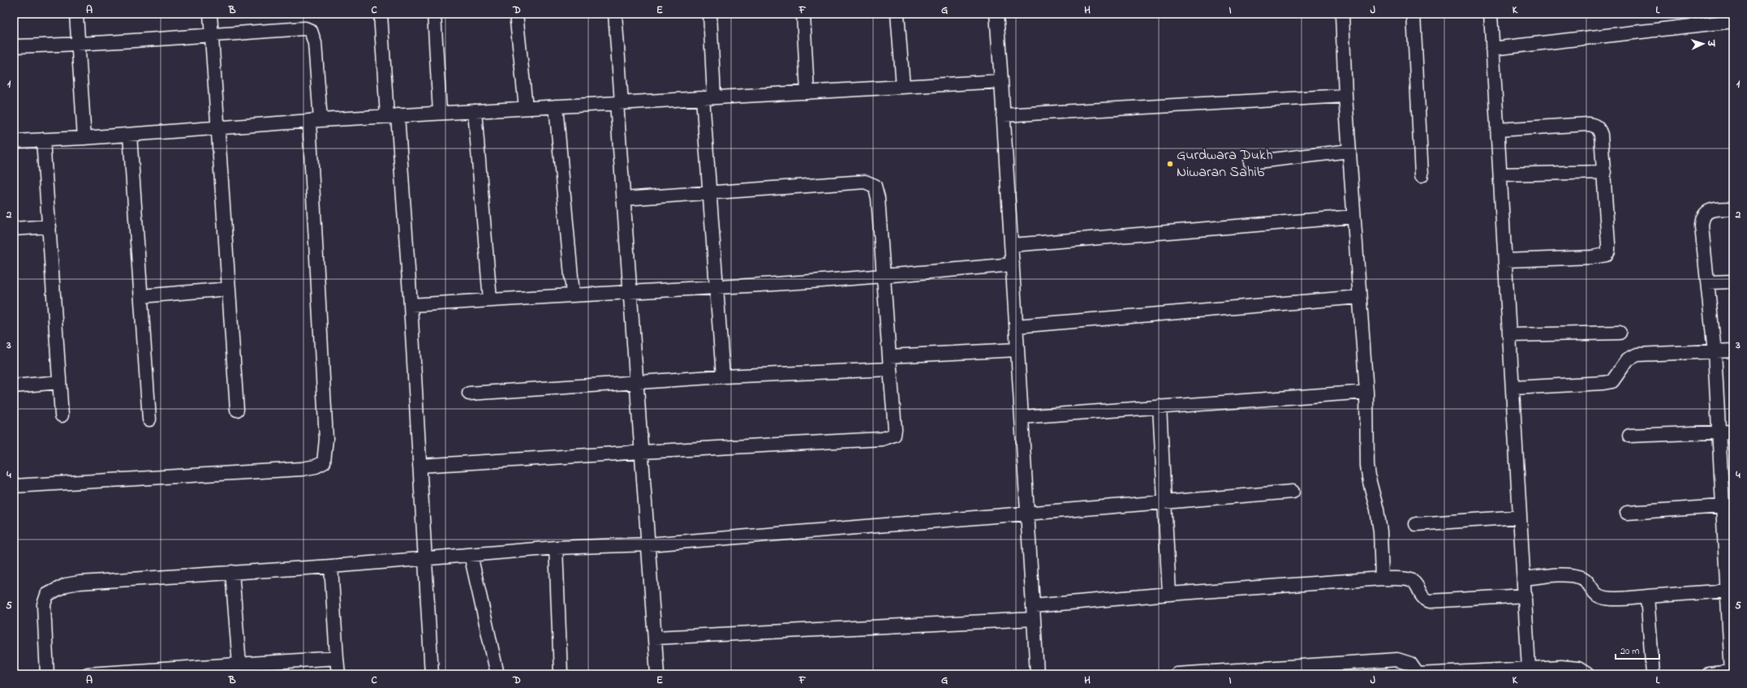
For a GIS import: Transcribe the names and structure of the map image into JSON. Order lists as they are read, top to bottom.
{
  "places": ["Gurdwara Dukh Niwaran Sahib"],
  "scale_bar": "20 m",
  "north": "right",
  "grid": {
    "columns": [
      "A",
      "B",
      "C",
      "D",
      "E",
      "F",
      "G",
      "H",
      "I",
      "J",
      "K",
      "L"
    ],
    "rows": [
      "1",
      "2",
      "3",
      "4",
      "5"
    ]
  }
}
